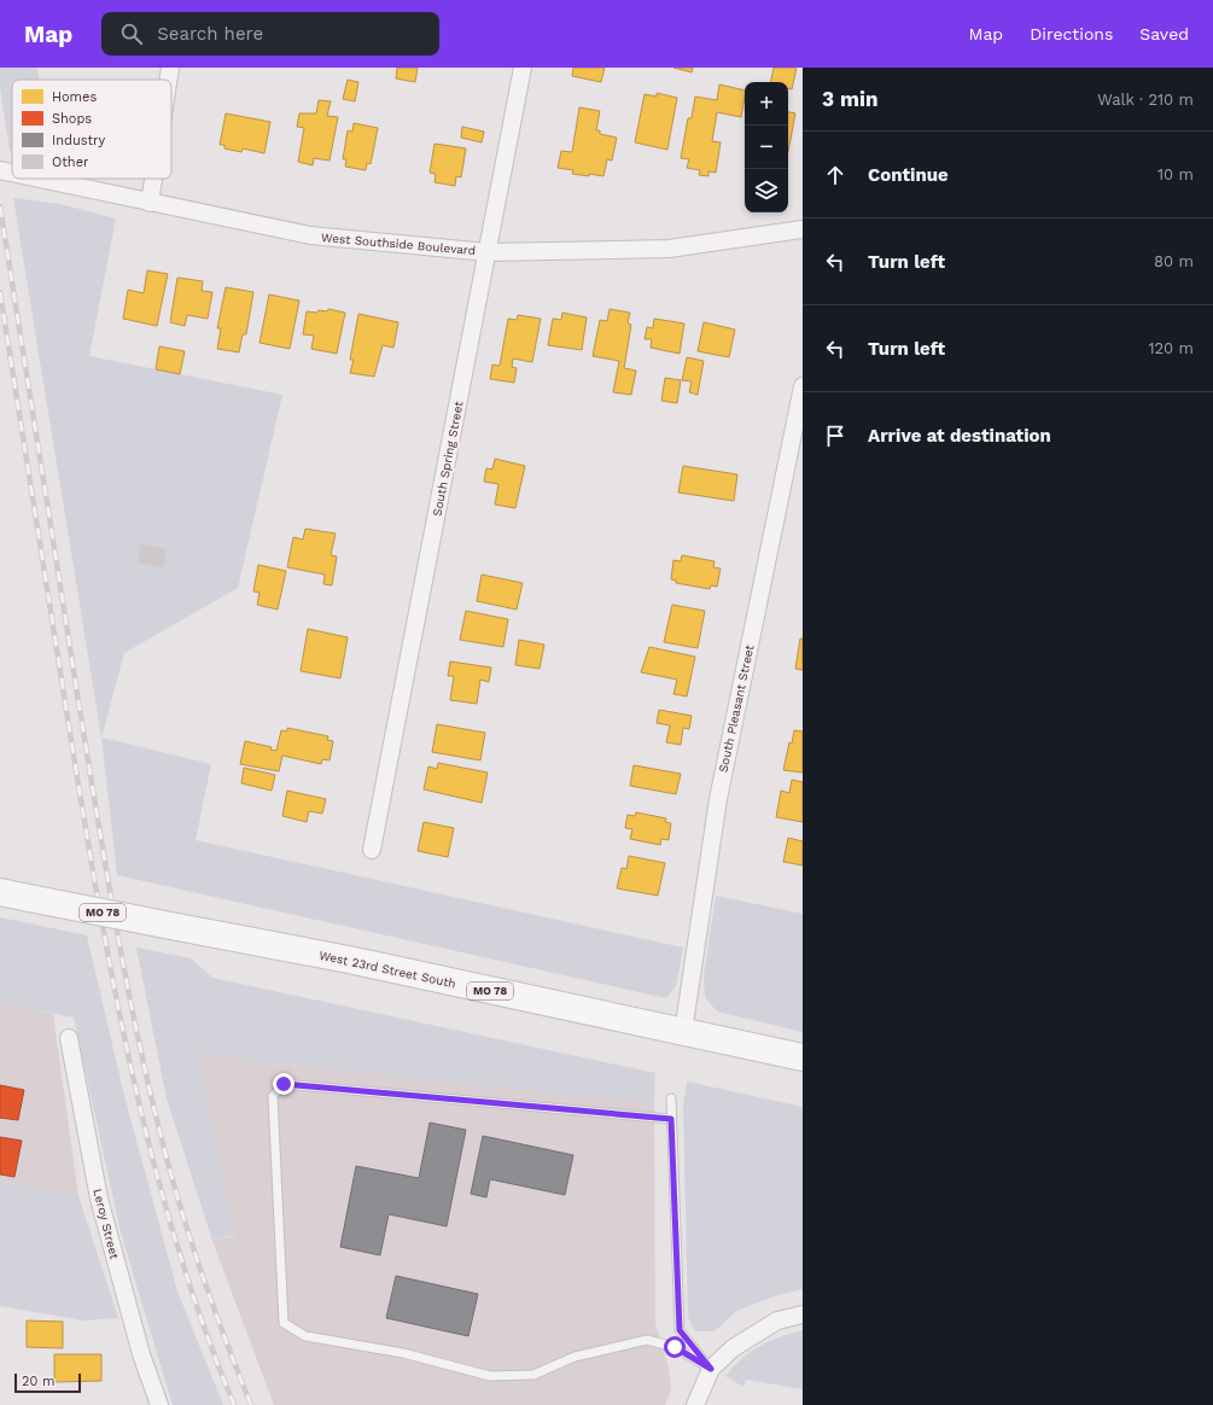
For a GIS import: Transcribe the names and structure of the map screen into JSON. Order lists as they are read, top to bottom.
{
  "streets": {
    "main road": ["MO 78", "West 23rd Street South"],
    "street": [
      "West Southside Boulevard",
      "South Spring Street",
      "South Pleasant Street",
      "Leroy Street"
    ]
  },
  "crossings": [
    ["West Southside Boulevard", "South Spring Street"],
    ["South Pleasant Street", "West 23rd Street South"]
  ],
  "legend": [
    "Homes",
    "Shops",
    "Industry",
    "Other"
  ],
  "scale_bar": "20 m",
  "page": {
    "header": "Map",
    "search": "Search here",
    "nav": ["Map", "Directions", "Saved"],
    "heading": ["3 min", "Walk · 210 m"],
    "map_buttons": ["+", "−"],
    "list": [
      ["Continue", "10 m"],
      ["Turn left", "80 m"],
      ["Turn left", "120 m"],
      "Arrive at destination"
    ],
    "scale": "20 m"
  }
}
